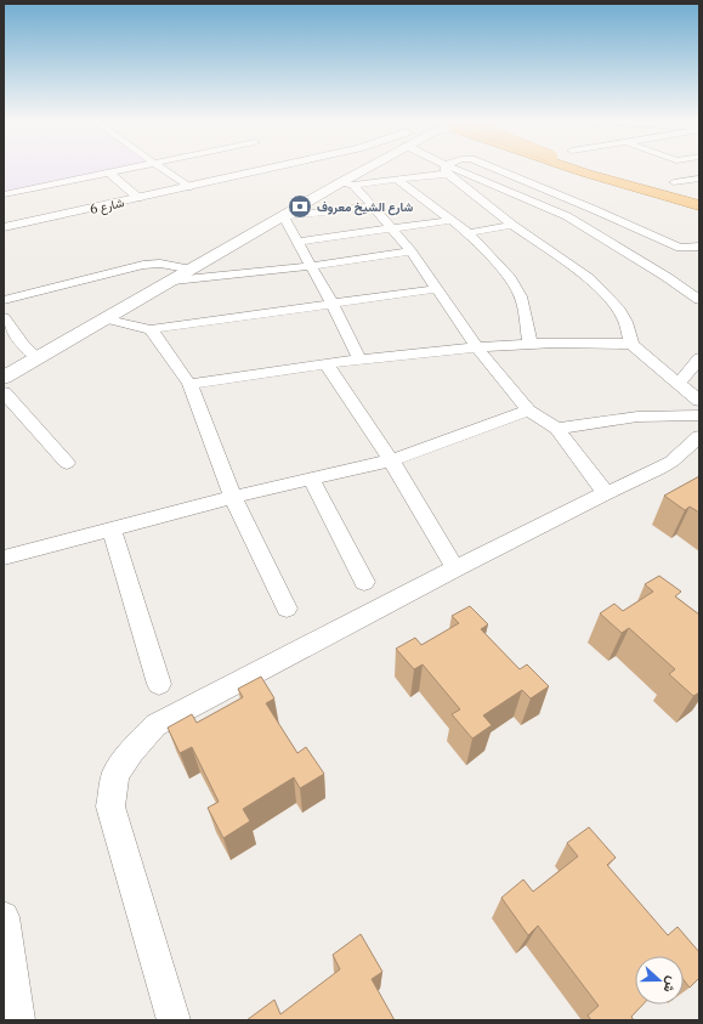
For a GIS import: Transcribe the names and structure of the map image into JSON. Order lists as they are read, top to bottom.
{
  "streets": {
    "street": ["شارع 6"]
  },
  "places": {
    "bank": ["شارع الشيخ معروف"]
  },
  "north": "right"
}
